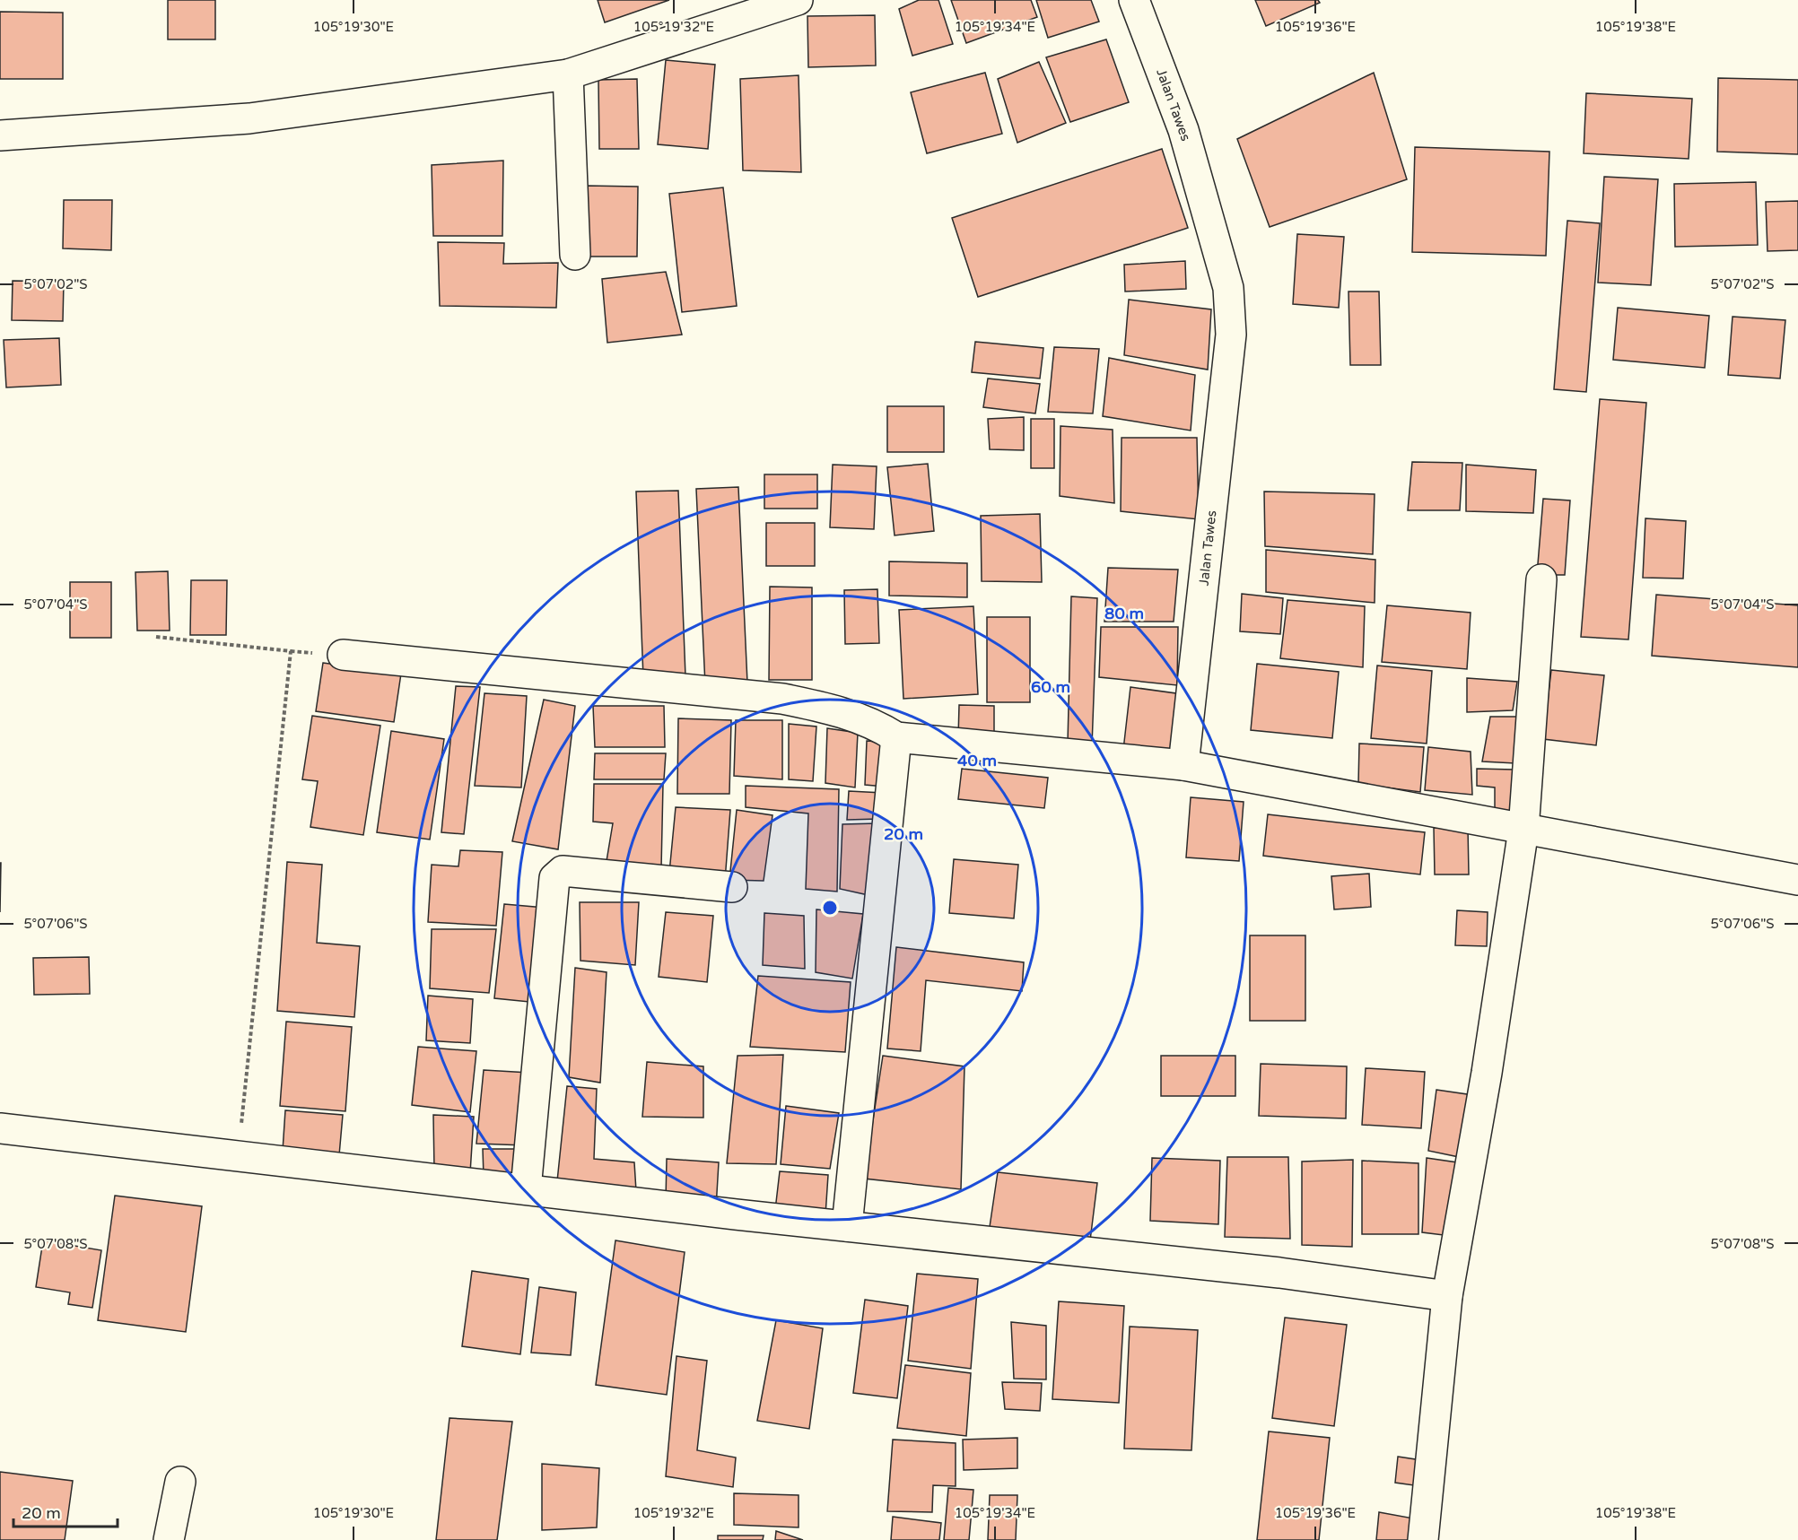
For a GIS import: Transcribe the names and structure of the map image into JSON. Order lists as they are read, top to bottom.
{
  "streets": {
    "street": ["Jalan Tawes"]
  },
  "scale_bar": "20 m",
  "coordinates": [
    "105°19'30\"E",
    "105°19'32\"E",
    "105°19'34\"E",
    "105°19'36\"E",
    "105°19'38\"E",
    "5°07'02\"S",
    "5°07'04\"S",
    "5°07'06\"S",
    "5°07'08\"S"
  ],
  "rings": [
    "80 m",
    "60 m",
    "40 m",
    "20 m"
  ]
}
